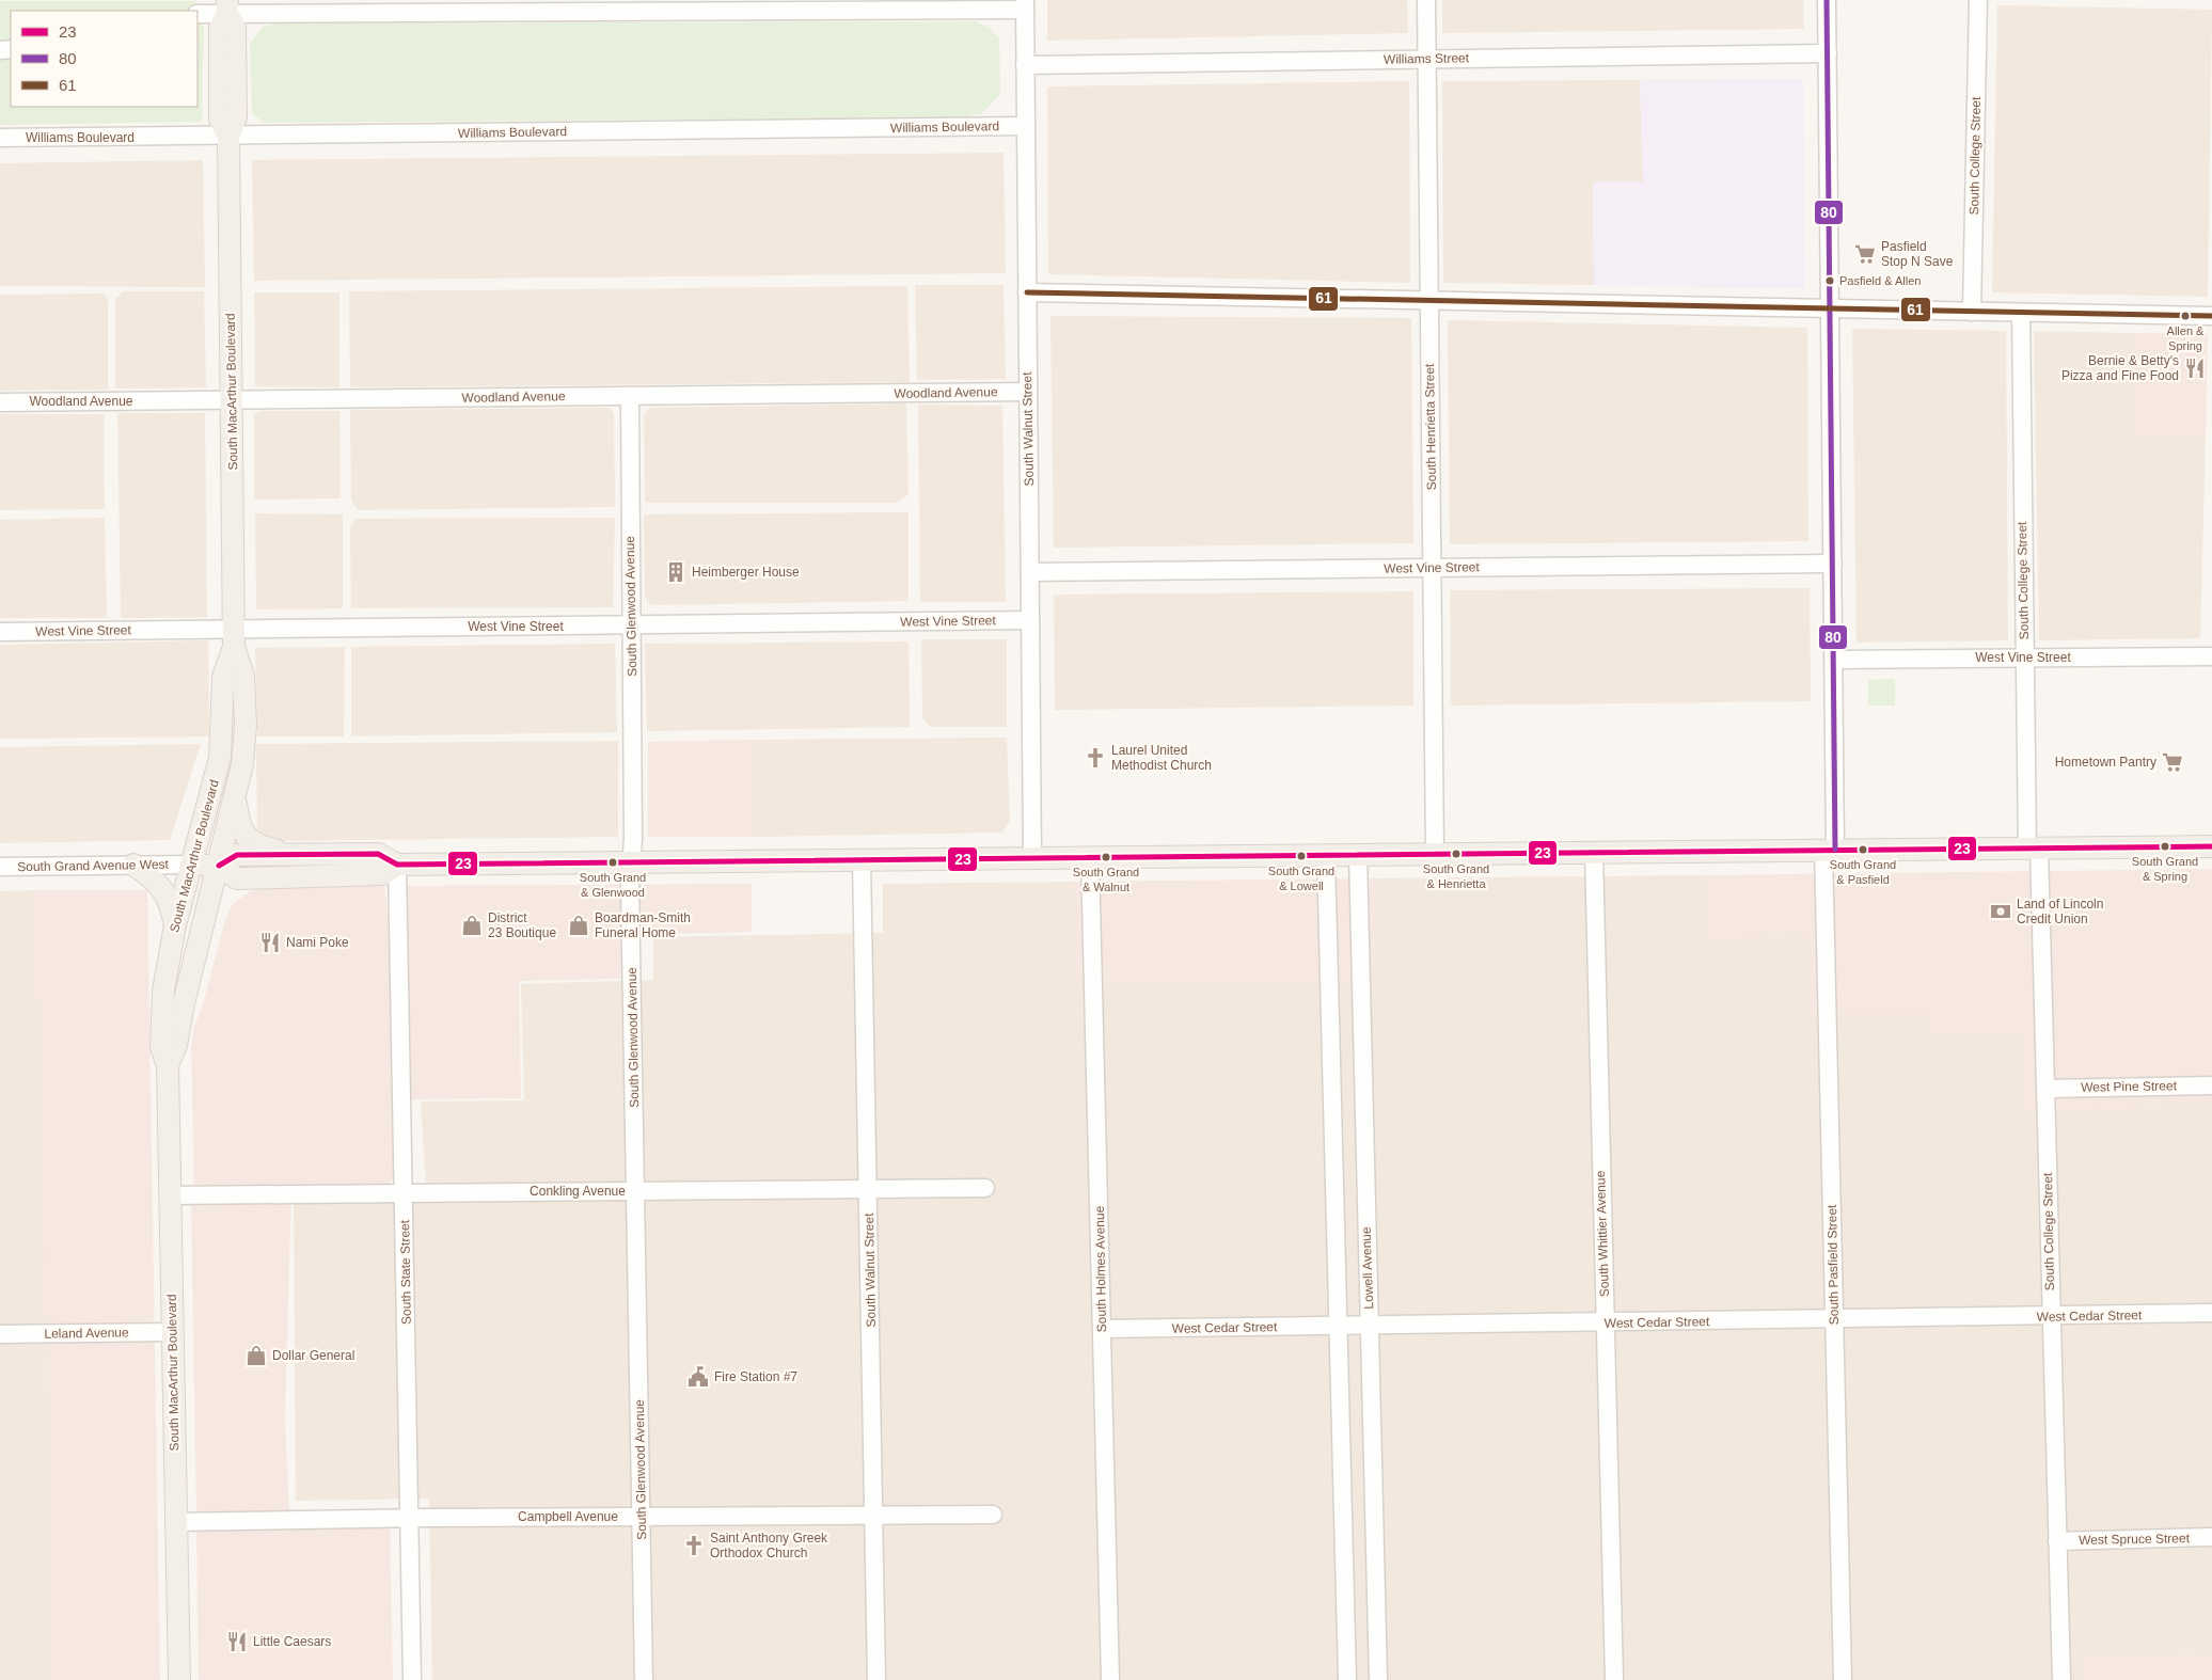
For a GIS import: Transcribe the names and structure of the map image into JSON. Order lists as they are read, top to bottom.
{
  "streets": {
    "main road": ["South MacArthur Boulevard", "South Grand Avenue West"],
    "street": [
      "Williams Street",
      "Williams Boulevard",
      "South College Street",
      "Woodland Avenue",
      "South Henrietta Street",
      "South Walnut Street",
      "West Vine Street",
      "South Glenwood Avenue",
      "West Pine Street",
      "Conkling Avenue",
      "South Whittier Avenue",
      "South Pasfield Street",
      "Lowell Avenue",
      "South Holmes Avenue",
      "South State Street",
      "West Cedar Street",
      "Leland Avenue",
      "Campbell Avenue",
      "West Spruce Street"
    ]
  },
  "crossings": [
    ["Williams Street", "South Henrietta Street"],
    ["Williams Street", "South Walnut Street"],
    ["Williams Street", "South Pasfield Street"],
    ["Williams Boulevard", "South MacArthur Boulevard"],
    ["Williams Boulevard", "South Walnut Street"],
    ["South College Street", "West Vine Street"],
    ["South College Street", "South Grand Avenue West"],
    ["South College Street", "West Pine Street"],
    ["South College Street", "West Cedar Street"],
    ["South College Street", "West Spruce Street"],
    ["South MacArthur Boulevard", "Woodland Avenue"],
    ["South MacArthur Boulevard", "West Vine Street"],
    ["South MacArthur Boulevard", "South Grand Avenue West"],
    ["South MacArthur Boulevard", "Conkling Avenue"],
    ["South MacArthur Boulevard", "Leland Avenue"],
    ["South MacArthur Boulevard", "Campbell Avenue"],
    ["Woodland Avenue", "South Walnut Street"],
    ["Woodland Avenue", "South Glenwood Avenue"],
    ["South Henrietta Street", "West Vine Street"],
    ["South Henrietta Street", "South Grand Avenue West"],
    ["South Walnut Street", "West Vine Street"],
    ["South Walnut Street", "South Grand Avenue West"],
    ["South Walnut Street", "Conkling Avenue"],
    ["South Walnut Street", "Campbell Avenue"],
    ["West Vine Street", "South Glenwood Avenue"],
    ["West Vine Street", "South Pasfield Street"],
    ["South Glenwood Avenue", "South Grand Avenue West"],
    ["South Glenwood Avenue", "Conkling Avenue"],
    ["South Glenwood Avenue", "Campbell Avenue"],
    ["South Grand Avenue West", "South Whittier Avenue"],
    ["South Grand Avenue West", "South Pasfield Street"],
    ["South Grand Avenue West", "Lowell Avenue"],
    ["South Grand Avenue West", "South Holmes Avenue"],
    ["South Grand Avenue West", "South State Street"],
    ["Conkling Avenue", "South State Street"],
    ["South Whittier Avenue", "West Cedar Street"],
    ["South Pasfield Street", "West Cedar Street"],
    ["Lowell Avenue", "West Cedar Street"],
    ["South Holmes Avenue", "West Cedar Street"],
    ["South State Street", "Campbell Avenue"]
  ],
  "places": {
    "supermarket": ["Pasfield Stop N Save", "Hometown Pantry"],
    "other": [
      "Pasfield & Allen",
      "Allen & Spring",
      "South Grand & Spring",
      "South Grand & Pasfield",
      "South Grand & Henrietta",
      "South Grand & Lowell",
      "South Grand & Walnut",
      "South Grand & Glenwood"
    ],
    "restaurant": ["Bernie & Betty's Pizza and Fine Food", "Nami Poke", "Little Caesars"],
    "building": ["Heimberger House"],
    "church": ["Laurel United Methodist Church", "Saint Anthony Greek Orthodox Church"],
    "bank": ["Land of Lincoln Credit Union"],
    "shop": ["District 23 Boutique", "Boardman-Smith Funeral Home", "Dollar General"],
    "public building": ["Fire Station #7"]
  },
  "lines": ["transit line 80", "transit line 61", "transit line 23"],
  "legend": ["23", "80", "61"]
}
